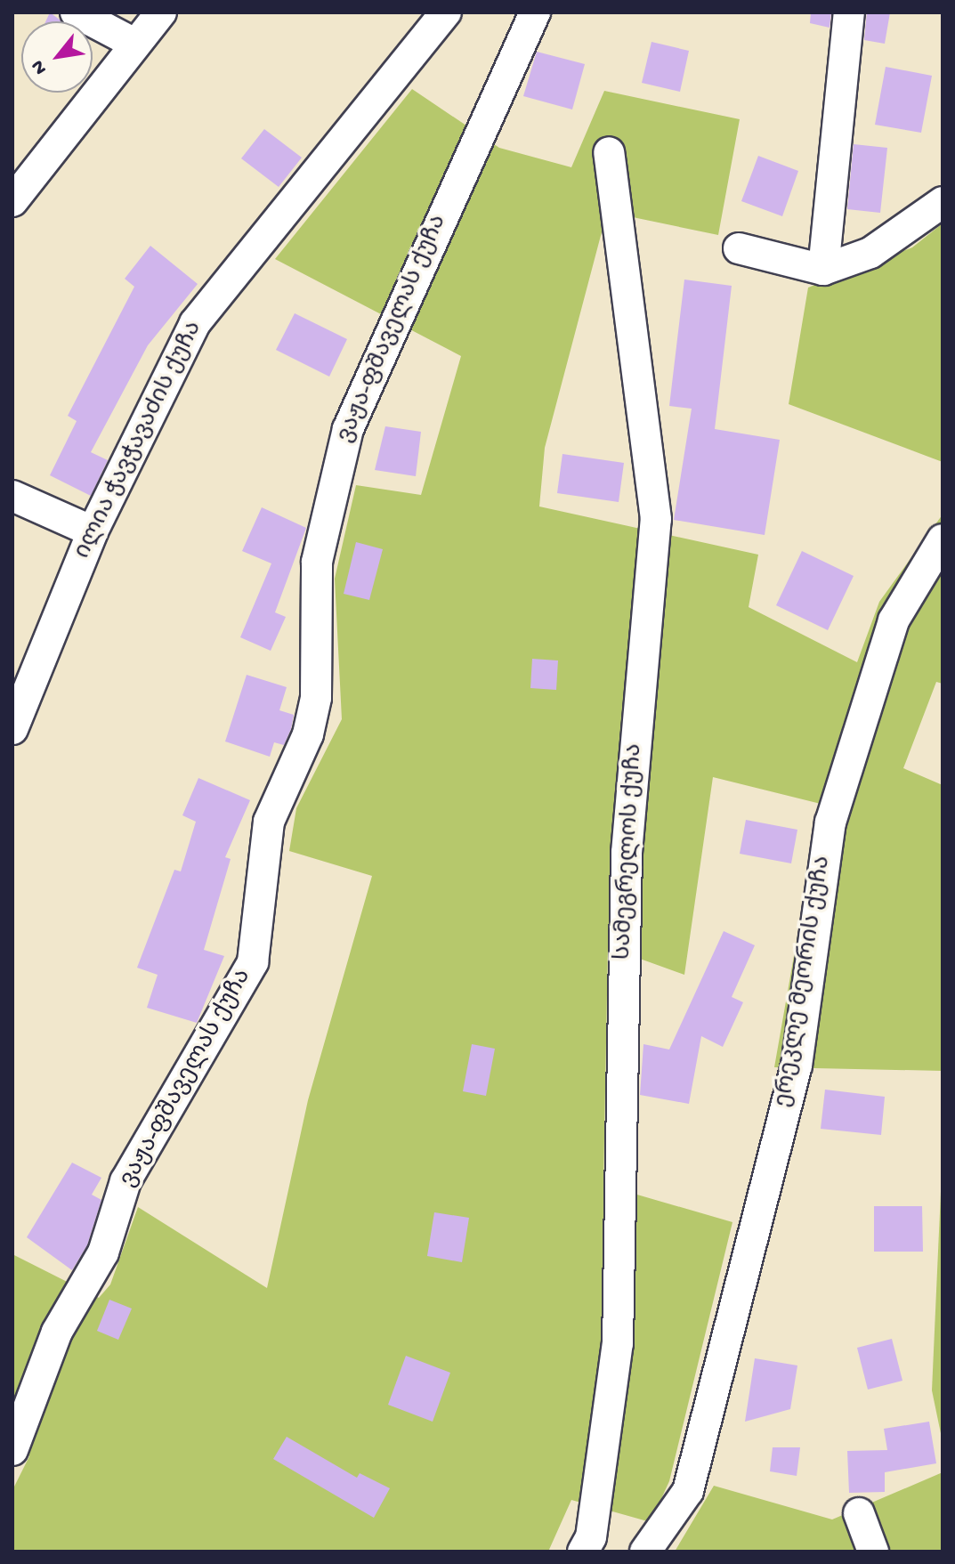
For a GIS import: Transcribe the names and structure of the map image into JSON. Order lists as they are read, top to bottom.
{
  "streets": {
    "street": [
      "ვაჟა-ფშაველას ქუჩა",
      "ილია ჭავჭავაძის ქუჩა",
      "სამეგრელოს ქუჩა",
      "ერეკლე მეორის ქუჩა"
    ]
  },
  "north": "bottom left"
}
